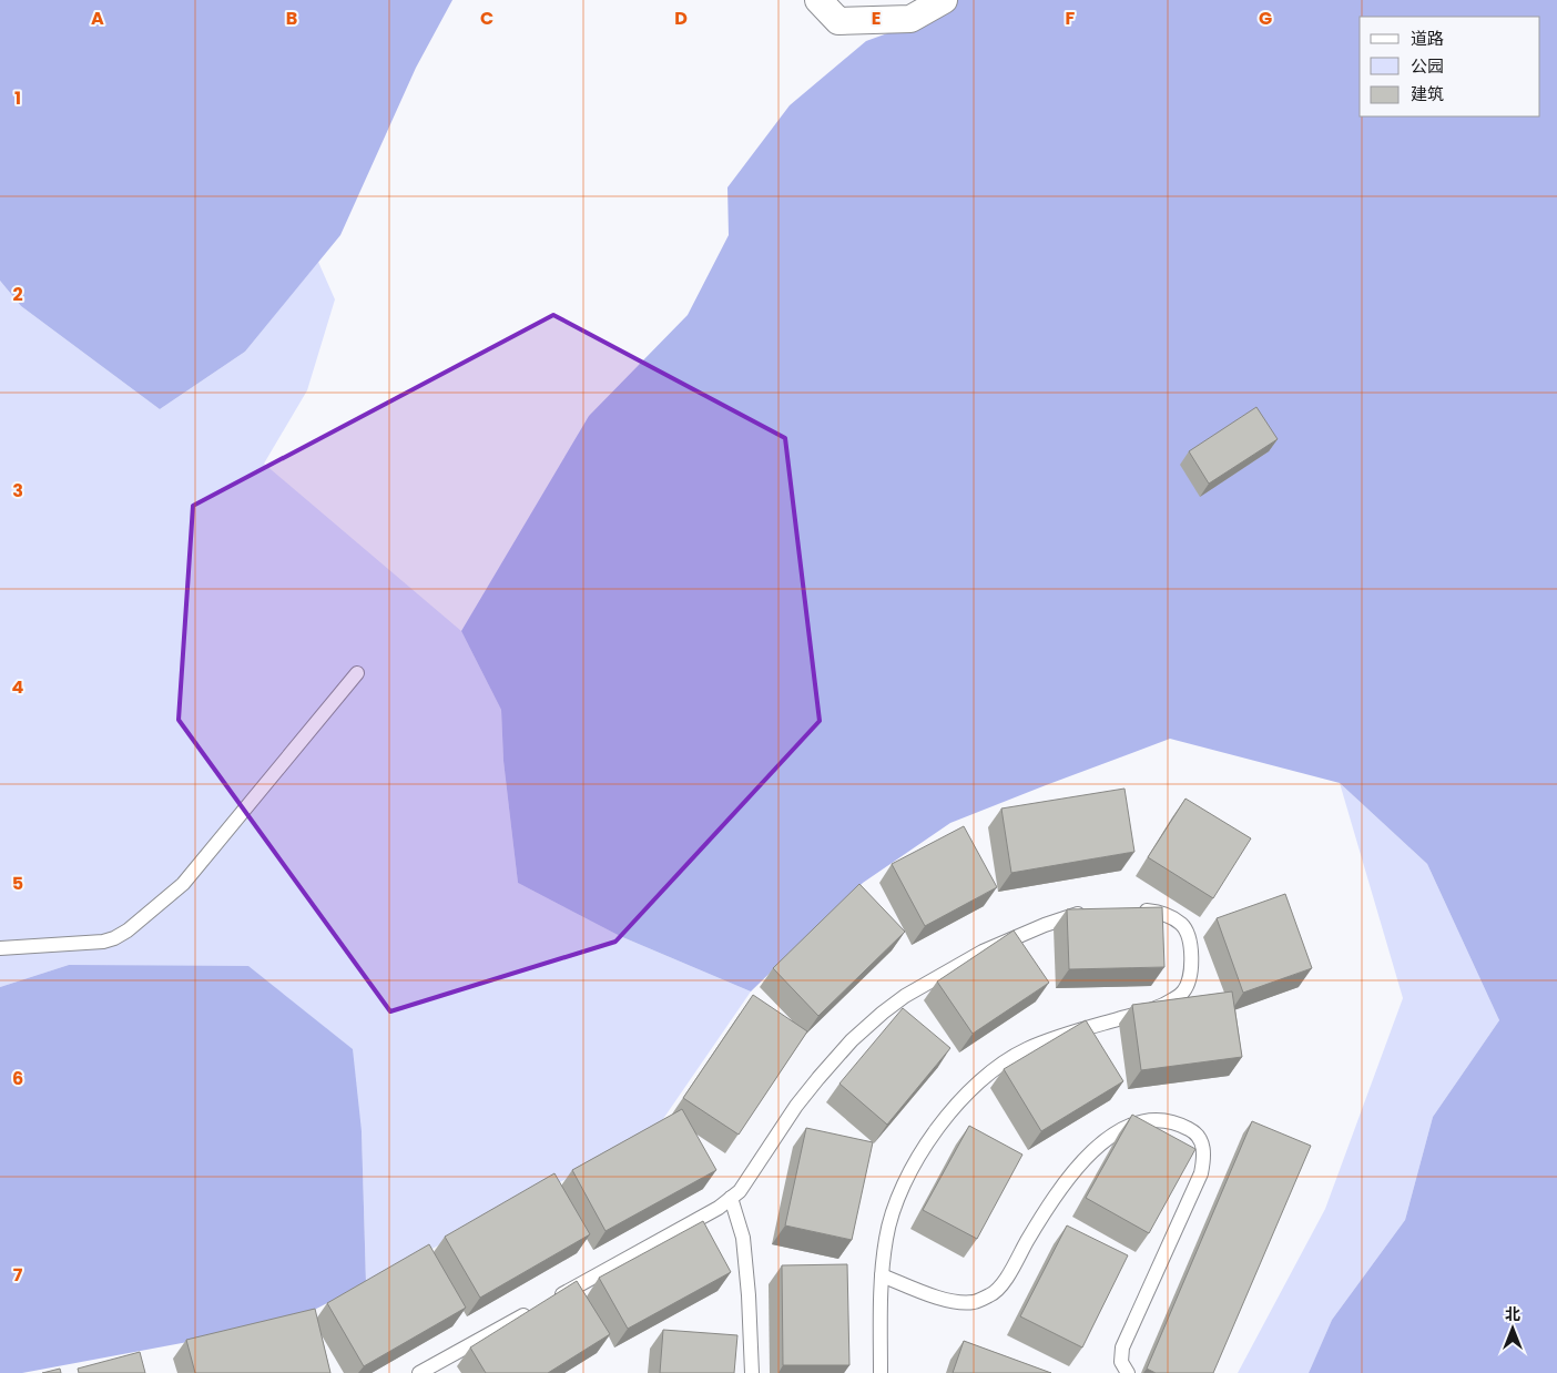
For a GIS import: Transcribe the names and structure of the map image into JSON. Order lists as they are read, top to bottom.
{
  "legend": ["道路", "公园", "建筑"],
  "north": "top",
  "grid": {
    "columns": [
      "A",
      "B",
      "C",
      "D",
      "E",
      "F",
      "G"
    ],
    "rows": [
      "1",
      "2",
      "3",
      "4",
      "5",
      "6",
      "7"
    ]
  }
}
